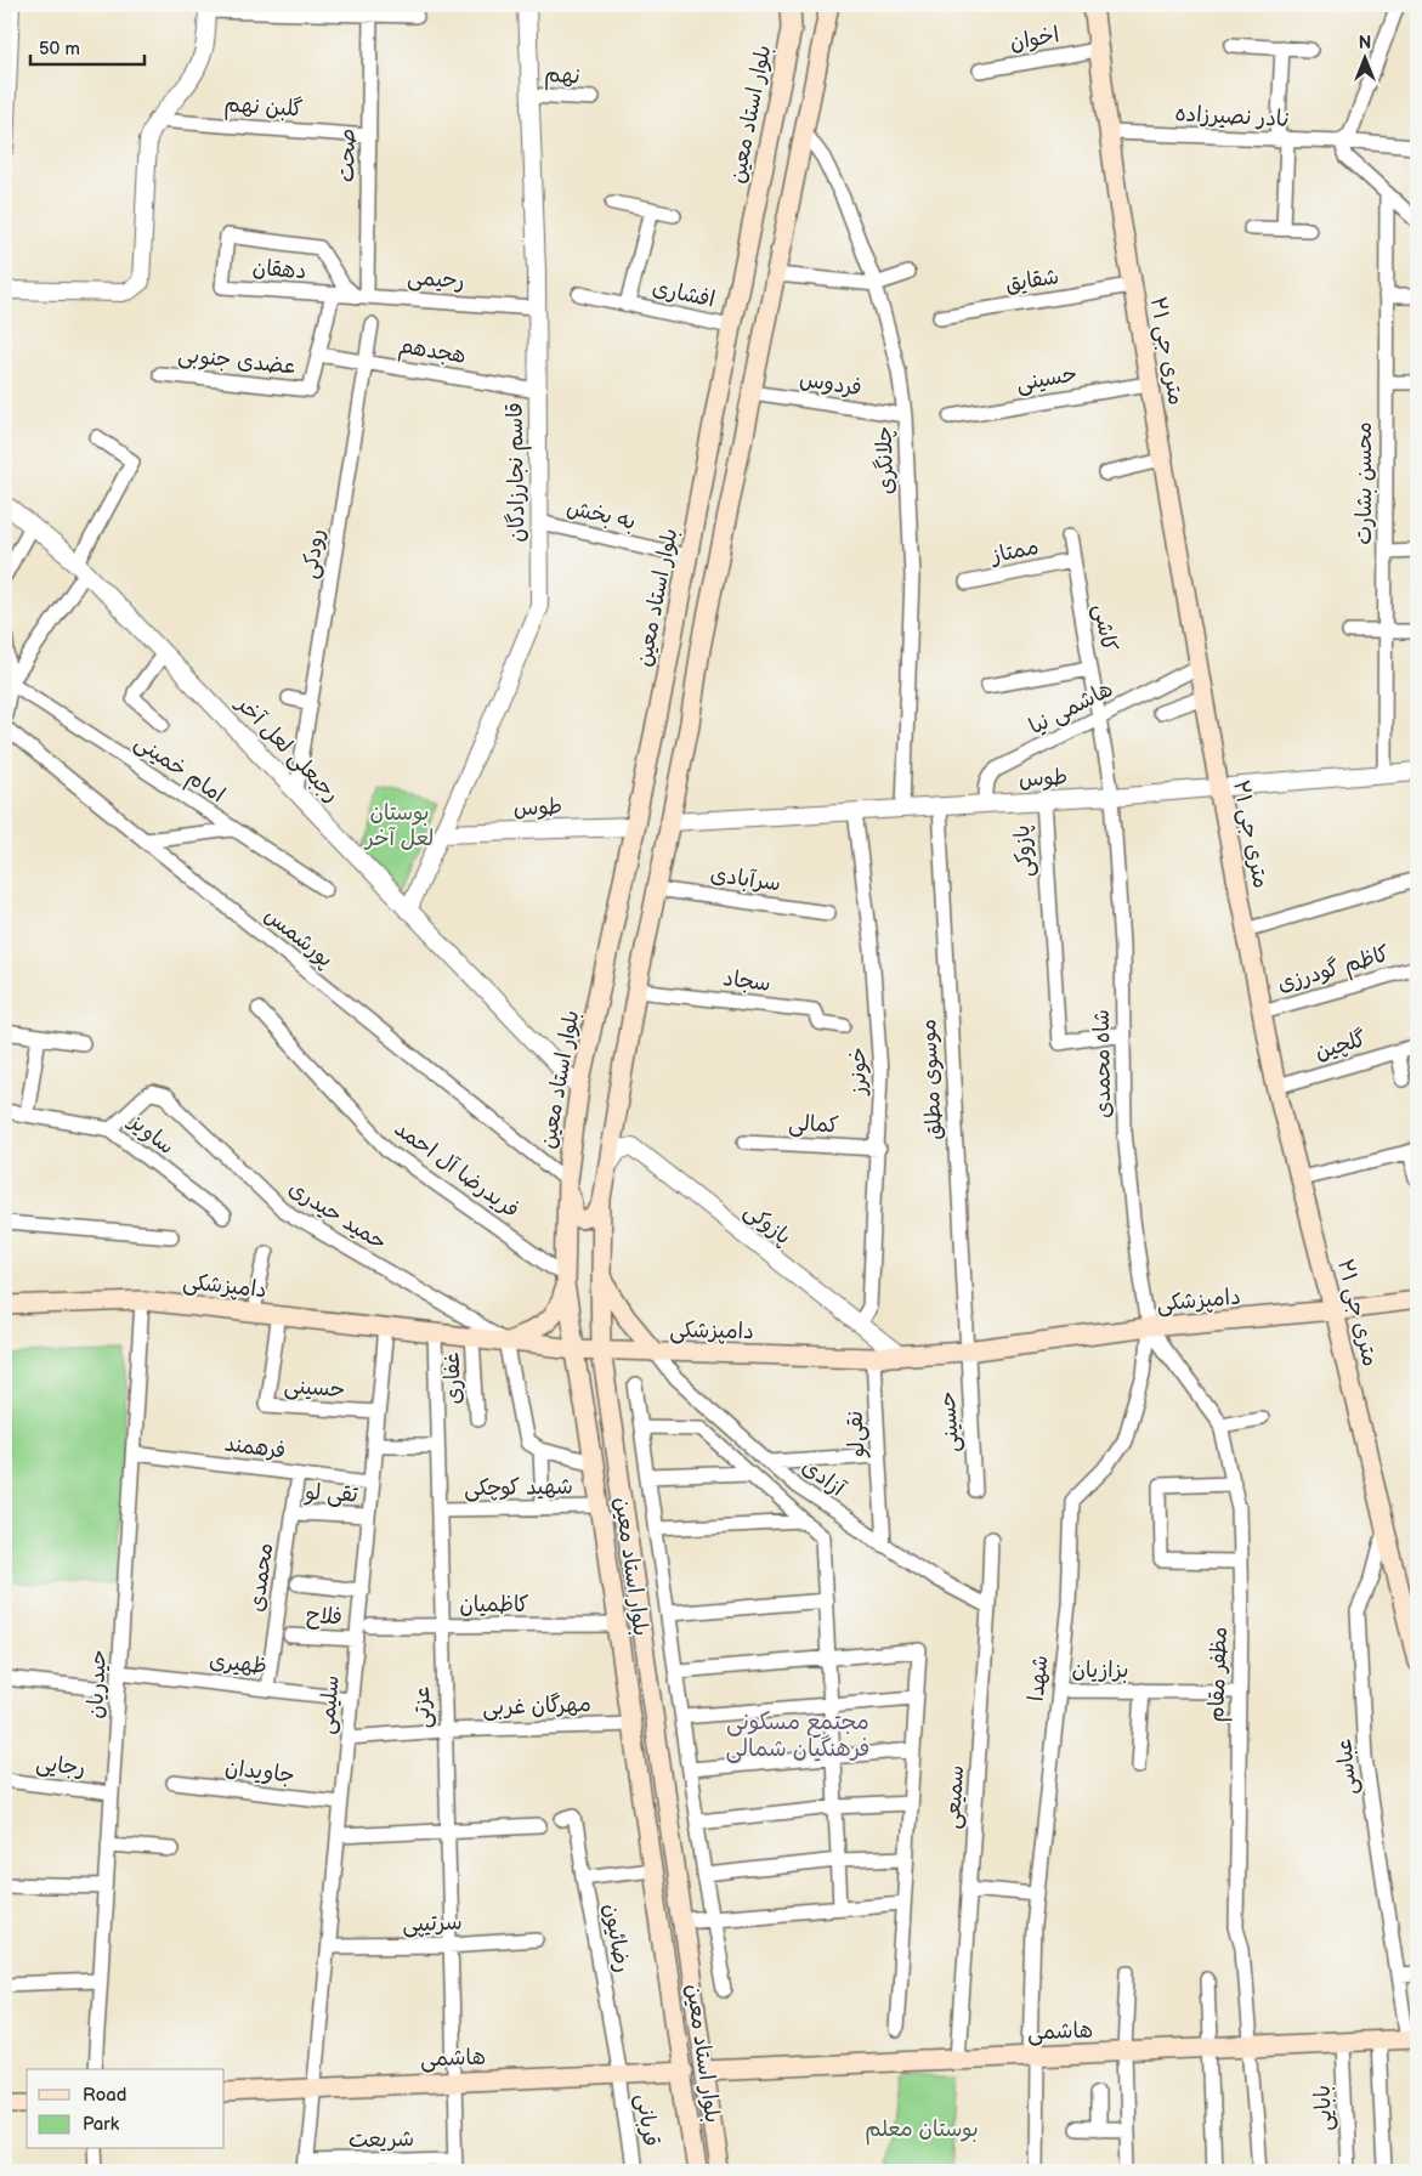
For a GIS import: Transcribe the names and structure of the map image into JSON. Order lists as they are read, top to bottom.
{
  "streets": {
    "main road": [
      "بلوار استاد معین",
      "۲۱ متری جی",
      "دامپزشکی",
      "هاشمی"
    ],
    "street": [
      "اخوان",
      "نهم",
      "گلبن نهم",
      "نادر نصیرزاده",
      "صحت",
      "دهقان",
      "رحیمی",
      "شقایق",
      "افشاری",
      "هجدهم",
      "عضدی جنوبی",
      "حسینی",
      "فردوس",
      "چلانگری",
      "قاسم نجارزادگان",
      "محسن بشارت",
      "به بخش",
      "ممتاز",
      "رودکی",
      "کاشی",
      "هاشمی نیا",
      "رجبعلی لعل آخر",
      "امام خمینی",
      "طوس",
      "پازوکی",
      "سرآبادی",
      "پورشمس",
      "کاظم گودرزی",
      "سجاد",
      "گلچین",
      "شاه محمدی",
      "خونرز",
      "موسوی مطلق",
      "کمالی",
      "ساویز",
      "فریدرضا آل احمد",
      "حمید حیدری",
      "غفاری",
      "نقی‌لو",
      "فرهمند",
      "آزادی",
      "شهید کوچکی",
      "تقی لو",
      "محمدی",
      "کاظمیان",
      "فلاح",
      "ظهیری",
      "بزازیان",
      "مظفر مقام",
      "شهدا",
      "حیدریان",
      "سلیمی",
      "مهرگان غربی",
      "عزتی",
      "رجایی",
      "عباسی",
      "جاویدان",
      "سمیعی",
      "سرتیپی",
      "رضائیون",
      "بابایی",
      "قربانی",
      "شریعت"
    ]
  },
  "crossings": [
    ["اخوان", "۲۱ متری جی"],
    ["نهم", "قاسم نجارزادگان"],
    ["گلبن نهم", "صحت"],
    ["بلوار استاد معین", "افشاری"],
    ["بلوار استاد معین", "فردوس"],
    ["بلوار استاد معین", "چلانگری"],
    ["بلوار استاد معین", "به بخش"],
    ["بلوار استاد معین", "رجبعلی لعل آخر"],
    ["بلوار استاد معین", "طوس"],
    ["بلوار استاد معین", "پازوکی"],
    ["بلوار استاد معین", "سرآبادی"],
    ["بلوار استاد معین", "پورشمس"],
    ["بلوار استاد معین", "سجاد"],
    ["بلوار استاد معین", "فریدرضا آل احمد"],
    ["بلوار استاد معین", "دامپزشکی"],
    ["بلوار استاد معین", "شهید کوچکی"],
    ["بلوار استاد معین", "کاظمیان"],
    ["بلوار استاد معین", "مهرگان غربی"],
    ["بلوار استاد معین", "رضائیون"],
    ["بلوار استاد معین", "هاشمی"],
    ["نادر نصیرزاده", "۲۱ متری جی"],
    ["صحت", "دهقان"],
    ["صحت", "رحیمی"],
    ["دهقان", "رحیمی"],
    ["رحیمی", "قاسم نجارزادگان"],
    ["شقایق", "۲۱ متری جی"],
    ["هجدهم", "عضدی جنوبی"],
    ["هجدهم", "قاسم نجارزادگان"],
    ["هجدهم", "رودکی"],
    ["۲۱ متری جی", "حسینی"],
    ["۲۱ متری جی", "هاشمی نیا"],
    ["۲۱ متری جی", "طوس"],
    ["۲۱ متری جی", "کاظم گودرزی"],
    ["۲۱ متری جی", "گلچین"],
    ["۲۱ متری جی", "دامپزشکی"],
    ["۲۱ متری جی", "عباسی"],
    ["حسینی", "موسوی مطلق"],
    ["حسینی", "دامپزشکی"],
    ["حسینی", "سلیمی"],
    ["فردوس", "چلانگری"],
    ["چلانگری", "طوس"],
    ["قاسم نجارزادگان", "به بخش"],
    ["قاسم نجارزادگان", "رجبعلی لعل آخر"],
    ["قاسم نجارزادگان", "طوس"],
    ["محسن بشارت", "طوس"],
    ["ممتاز", "کاشی"],
    ["رودکی", "رجبعلی لعل آخر"],
    ["کاشی", "هاشمی نیا"],
    ["کاشی", "طوس"],
    ["کاشی", "شاه محمدی"],
    ["هاشمی نیا", "طوس"],
    ["طوس", "پازوکی"],
    ["طوس", "شاه محمدی"],
    ["طوس", "خونرز"],
    ["طوس", "موسوی مطلق"],
    ["پازوکی", "شاه محمدی"],
    ["پازوکی", "خونرز"],
    ["پازوکی", "دامپزشکی"],
    ["شاه محمدی", "دامپزشکی"],
    ["شاه محمدی", "مظفر مقام"],
    ["شاه محمدی", "شهدا"],
    ["خونرز", "کمالی"],
    ["موسوی مطلق", "دامپزشکی"],
    ["ساویز", "حمید حیدری"],
    ["حمید حیدری", "دامپزشکی"],
    ["دامپزشکی", "غفاری"],
    ["دامپزشکی", "نقی‌لو"],
    ["دامپزشکی", "آزادی"],
    ["دامپزشکی", "مظفر مقام"],
    ["دامپزشکی", "شهدا"],
    ["دامپزشکی", "حیدریان"],
    ["دامپزشکی", "سلیمی"],
    ["دامپزشکی", "عزتی"],
    ["نقی‌لو", "آزادی"],
    ["فرهمند", "محمدی"],
    ["فرهمند", "حیدریان"],
    ["فرهمند", "سلیمی"],
    ["آزادی", "سمیعی"],
    ["شهید کوچکی", "عزتی"],
    ["تقی لو", "محمدی"],
    ["تقی لو", "سلیمی"],
    ["محمدی", "ظهیری"],
    ["کاظمیان", "عزتی"],
    ["فلاح", "سلیمی"],
    ["ظهیری", "حیدریان"],
    ["ظهیری", "سلیمی"],
    ["بزازیان", "مظفر مقام"],
    ["بزازیان", "شهدا"],
    ["مظفر مقام", "شهدا"],
    ["مظفر مقام", "هاشمی"],
    ["شهدا", "هاشمی"],
    ["حیدریان", "رجایی"],
    ["سلیمی", "مهرگان غربی"],
    ["سلیمی", "جاویدان"],
    ["سلیمی", "سرتیپی"],
    ["سلیمی", "هاشمی"],
    ["سلیمی", "شریعت"],
    ["مهرگان غربی", "عزتی"],
    ["عزتی", "سرتیپی"],
    ["عزتی", "هاشمی"],
    ["عزتی", "شریعت"],
    ["عباسی", "هاشمی"],
    ["سمیعی", "هاشمی"],
    ["رضائیون", "هاشمی"],
    ["رضائیون", "قربانی"],
    ["هاشمی", "بابایی"],
    ["هاشمی", "قربانی"]
  ],
  "districts": ["مجتمع مسکونی فرهنگیان شمالی"],
  "parks": ["بوستان لعل آخر", "بوستان معلم"],
  "legend": ["Road", "Park"],
  "scale_bar": "50 m",
  "north": "top"
}
